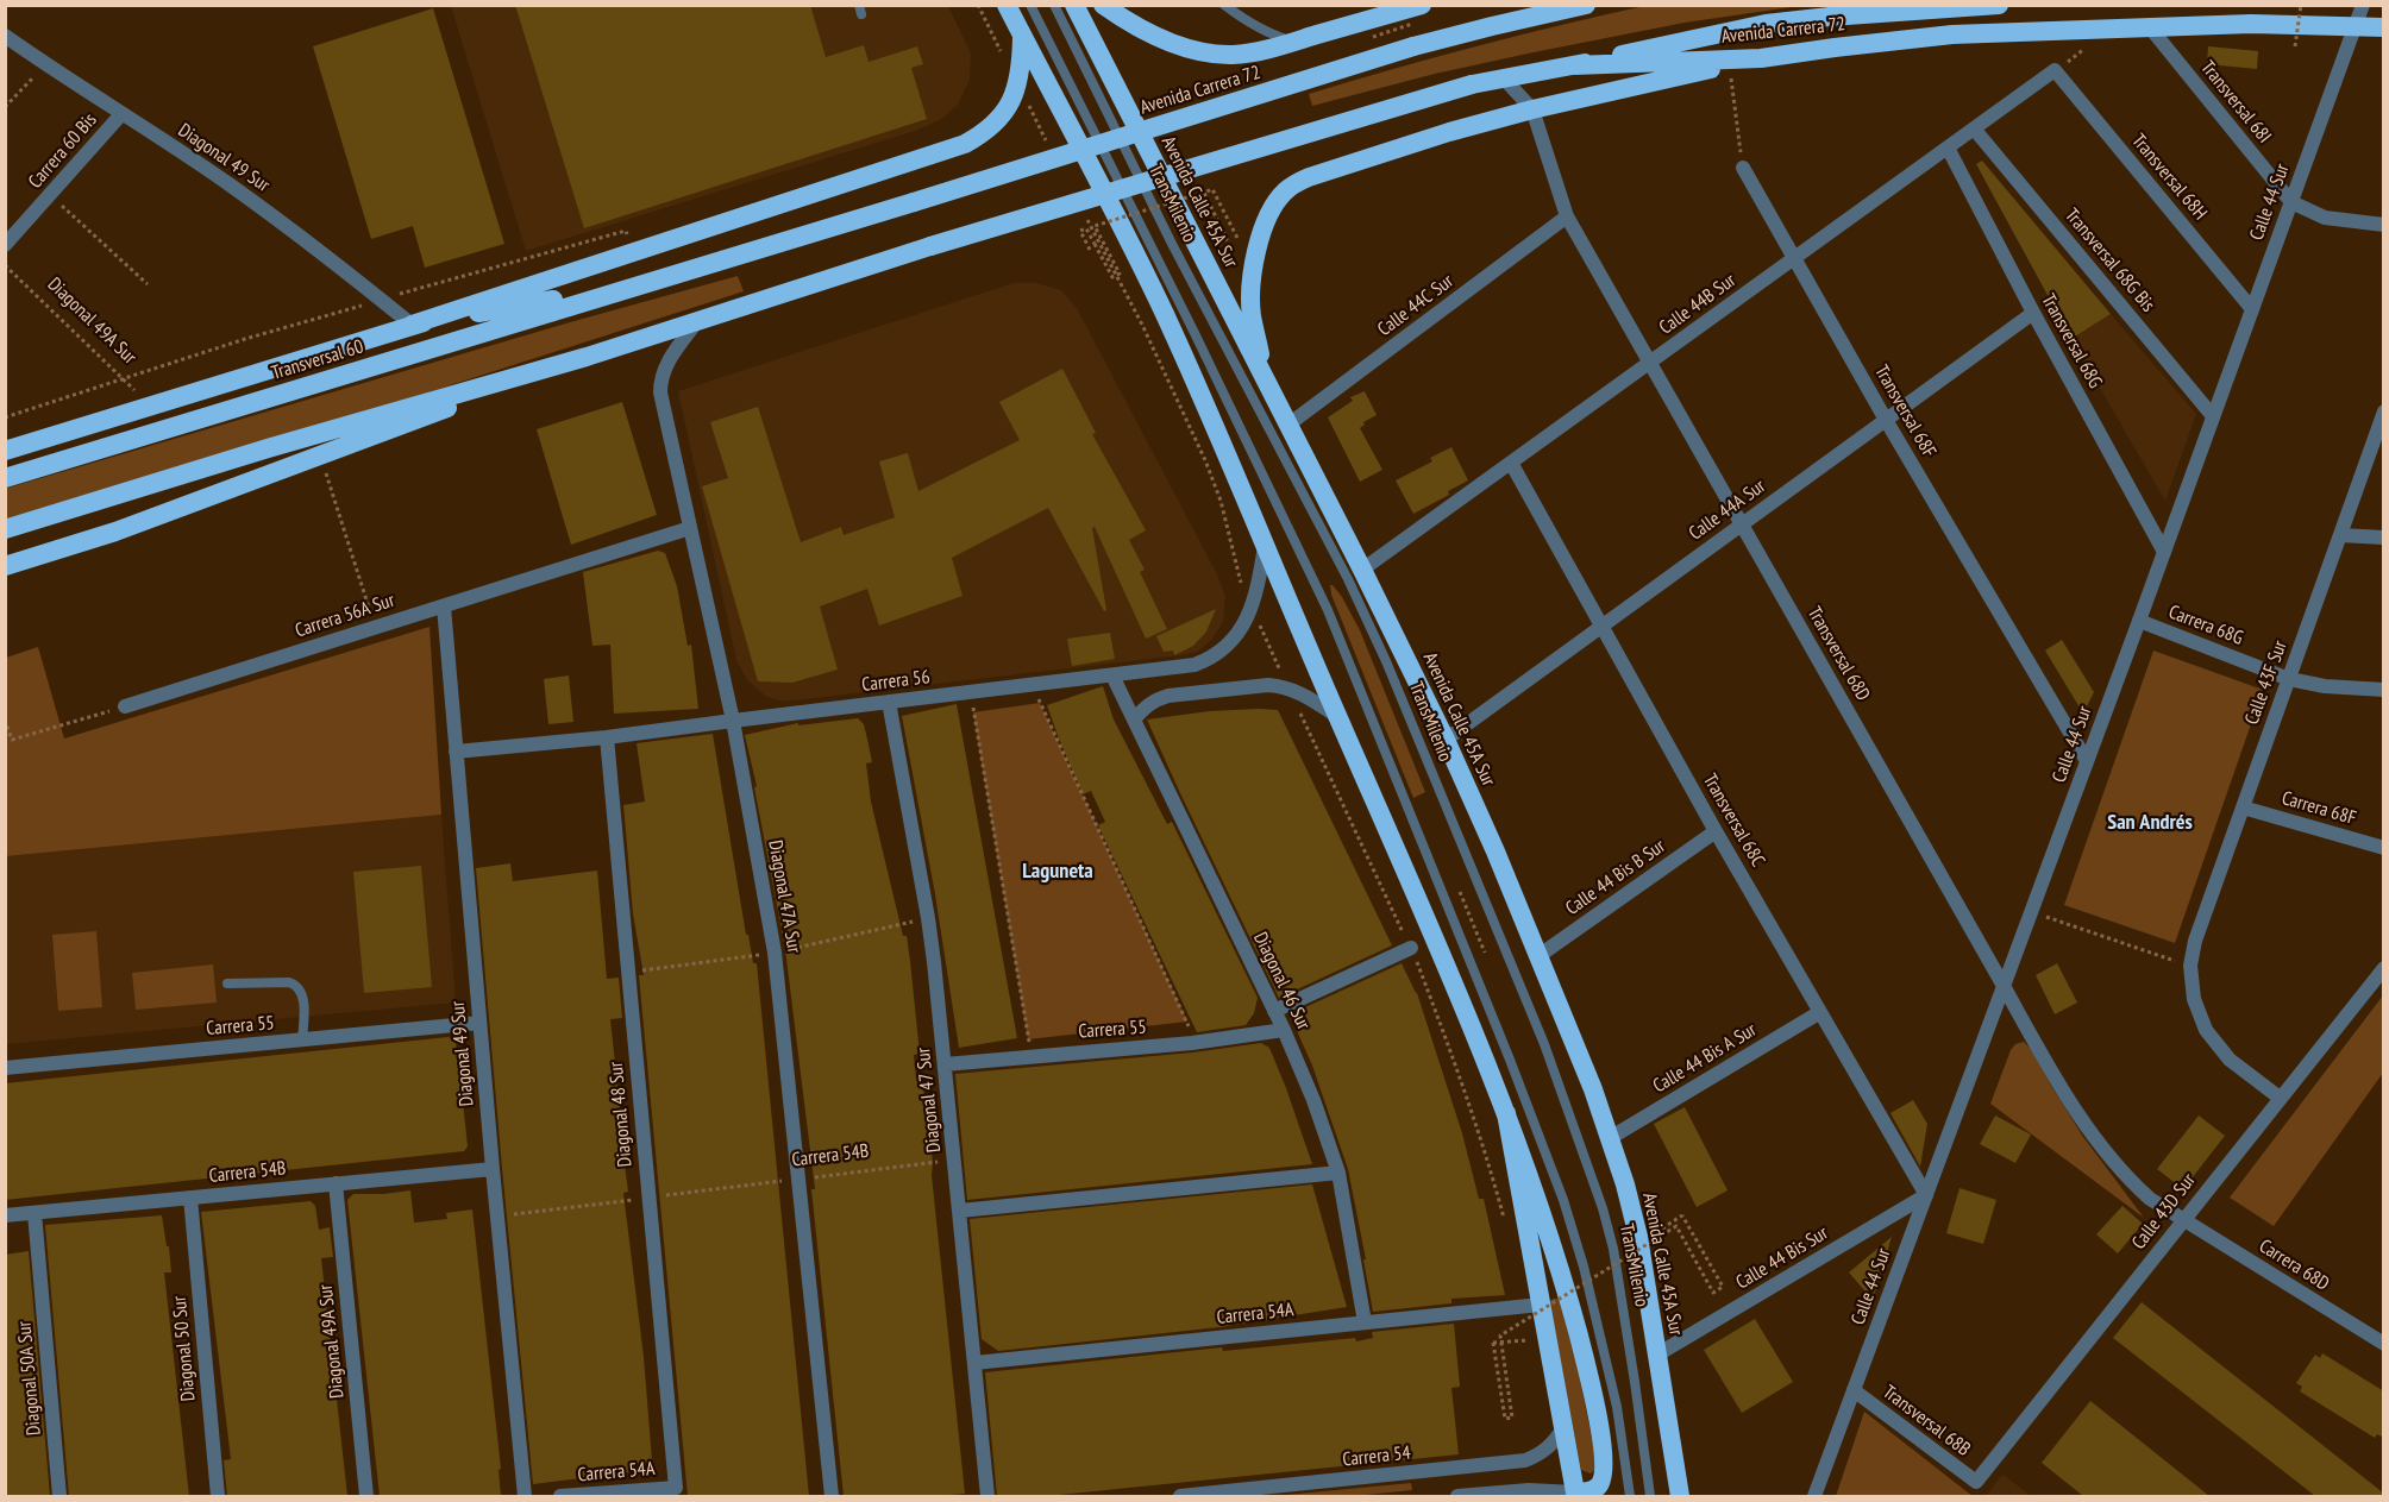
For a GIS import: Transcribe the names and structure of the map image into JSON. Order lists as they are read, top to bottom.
{
  "streets": {
    "highway": ["Avenida Carrera 72", "Avenida Calle 45A Sur", "Transversal 60"],
    "street": [
      "Transversal 68I",
      "Carrera 60 Bis",
      "Diagonal 49 Sur",
      "Transversal 68H",
      "Calle 44 Sur",
      "Transversal 68G Bis",
      "Calle 44B Sur",
      "Calle 44C Sur",
      "Diagonal 49A Sur",
      "Transversal 68G",
      "Transversal 68F",
      "Calle 44A Sur",
      "Carrera 56A Sur",
      "Carrera 68G",
      "Transversal 68D",
      "Carrera 56",
      "Calle 43F Sur",
      "Carrera 68F",
      "Transversal 68C",
      "Calle 44 Bis B Sur",
      "Diagonal 47A Sur",
      "Diagonal 46 Sur",
      "Carrera 55",
      "Calle 44 Bis A Sur",
      "Diagonal 47 Sur",
      "Diagonal 48 Sur",
      "Carrera 54B",
      "Calle 43D Sur",
      "Calle 44 Bis Sur",
      "Carrera 68D",
      "Carrera 54A",
      "Diagonal 50 Sur",
      "Diagonal 50A Sur",
      "Transversal 68B",
      "Carrera 54"
    ],
    "lane": ["TransMilenio"]
  },
  "crossings": [
    ["Avenida Carrera 72", "Transversal 68I"],
    ["Avenida Carrera 72", "Calle 44 Sur"],
    ["Avenida Carrera 72", "Transversal 60"],
    ["Avenida Carrera 72", "Transversal 68D"],
    ["Avenida Carrera 72", "Diagonal 47A Sur"],
    ["Transversal 68I", "Calle 44 Sur"],
    ["Carrera 60 Bis", "Diagonal 49 Sur"],
    ["Diagonal 49 Sur", "Transversal 60"],
    ["Diagonal 49 Sur", "Carrera 56A Sur"],
    ["Diagonal 49 Sur", "Carrera 56"],
    ["Diagonal 49 Sur", "Carrera 55"],
    ["Diagonal 49 Sur", "Carrera 54B"],
    ["Transversal 68H", "Calle 44 Sur"],
    ["Transversal 68H", "Calle 44B Sur"],
    ["Avenida Calle 45A Sur", "Calle 44B Sur"],
    ["Avenida Calle 45A Sur", "Calle 44C Sur"],
    ["Avenida Calle 45A Sur", "Calle 44A Sur"],
    ["Avenida Calle 45A Sur", "Calle 44 Bis B Sur"],
    ["Avenida Calle 45A Sur", "Calle 44 Bis A Sur"],
    ["Avenida Calle 45A Sur", "Calle 44 Bis Sur"],
    ["Calle 44 Sur", "Transversal 68G Bis"],
    ["Calle 44 Sur", "Transversal 68G"],
    ["Calle 44 Sur", "Transversal 68F"],
    ["Calle 44 Sur", "Carrera 68G"],
    ["Calle 44 Sur", "Transversal 68D"],
    ["Calle 44 Sur", "Transversal 68C"],
    ["Calle 44 Sur", "Calle 44 Bis Sur"],
    ["Calle 44 Sur", "Transversal 68B"],
    ["Transversal 68G Bis", "Calle 44B Sur"],
    ["Calle 44B Sur", "Transversal 68G"],
    ["Calle 44B Sur", "Transversal 68F"],
    ["Calle 44B Sur", "Transversal 68D"],
    ["Calle 44B Sur", "Transversal 68C"],
    ["Calle 44C Sur", "Transversal 68D"],
    ["Diagonal 49A Sur", "Transversal 60"],
    ["Diagonal 49A Sur", "Carrera 54B"],
    ["Transversal 68G", "Calle 44A Sur"],
    ["Transversal 68F", "Calle 44A Sur"],
    ["Calle 44A Sur", "Transversal 68D"],
    ["Calle 44A Sur", "Transversal 68C"],
    ["Carrera 56A Sur", "Diagonal 47A Sur"],
    ["Carrera 68G", "Calle 43F Sur"],
    ["Transversal 68D", "Calle 43D Sur"],
    ["Transversal 68D", "Carrera 68D"],
    ["Carrera 56", "Diagonal 47A Sur"],
    ["Carrera 56", "Diagonal 46 Sur"],
    ["Carrera 56", "Diagonal 47 Sur"],
    ["Carrera 56", "Diagonal 48 Sur"],
    ["Calle 43F Sur", "Carrera 68F"],
    ["Calle 43F Sur", "Calle 43D Sur"],
    ["Transversal 68C", "Calle 44 Bis B Sur"],
    ["Transversal 68C", "Calle 44 Bis A Sur"],
    ["Transversal 68C", "Calle 44 Bis Sur"],
    ["Diagonal 47A Sur", "Carrera 54B"],
    ["Diagonal 46 Sur", "Carrera 55"],
    ["Diagonal 46 Sur", "Carrera 54A"],
    ["Carrera 55", "Diagonal 47 Sur"],
    ["Diagonal 47 Sur", "Carrera 54B"],
    ["Diagonal 47 Sur", "Carrera 54A"],
    ["Diagonal 48 Sur", "Carrera 54B"],
    ["Diagonal 48 Sur", "Carrera 54A"],
    ["Carrera 54B", "Diagonal 50 Sur"],
    ["Carrera 54B", "Diagonal 50A Sur"],
    ["Calle 43D Sur", "Carrera 68D"],
    ["Calle 43D Sur", "Transversal 68B"]
  ],
  "districts": ["San Andrés", "Laguneta"]
}
